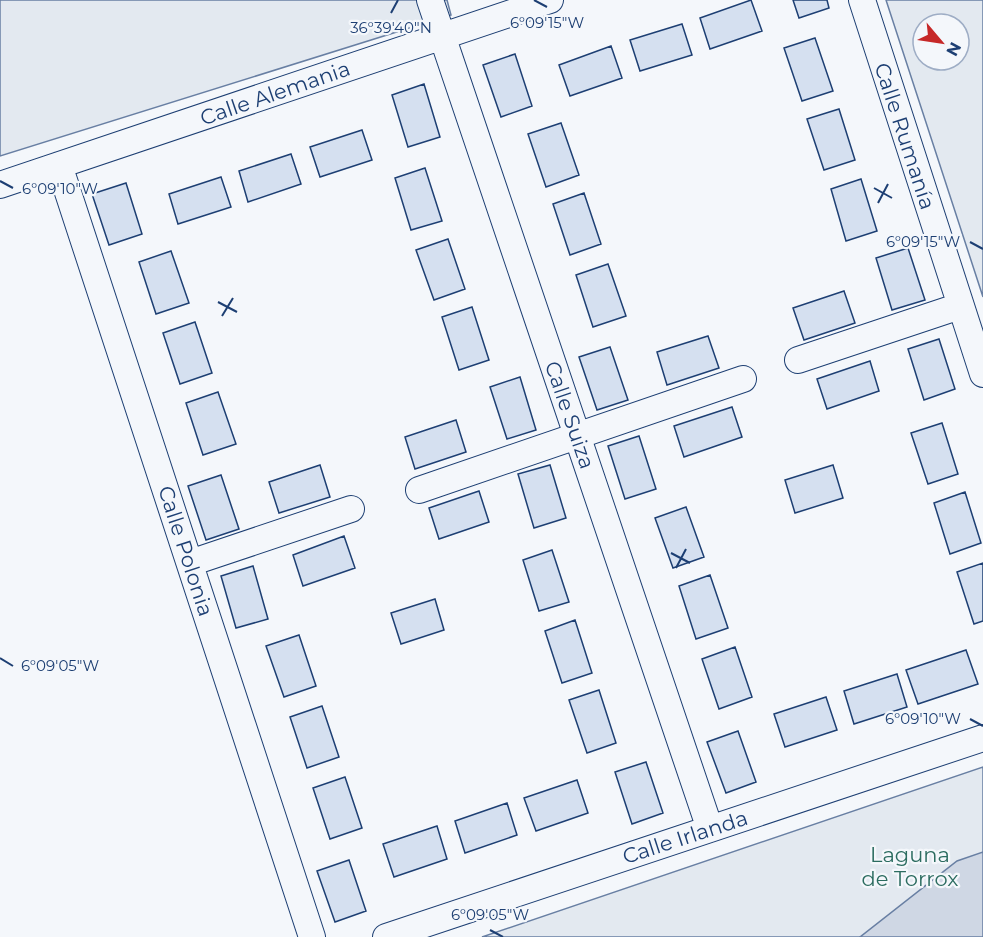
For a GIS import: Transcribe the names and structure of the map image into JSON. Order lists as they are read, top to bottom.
{
  "streets": {
    "street": [
      "Calle Alemania",
      "Calle Rumanía",
      "Calle Suiza",
      "Calle Polonia",
      "Calle Irlanda"
    ]
  },
  "crossings": [
    ["Calle Alemania", "Calle Suiza"],
    ["Calle Alemania", "Calle Polonia"],
    ["Calle Suiza", "Calle Irlanda"]
  ],
  "parks": ["Laguna de Torrox"],
  "north": "bottom right",
  "coordinates": [
    "6°09'15\"W",
    "36°39'40\"N",
    "6°09'10\"W",
    "6°09'05\"W"
  ]
}
